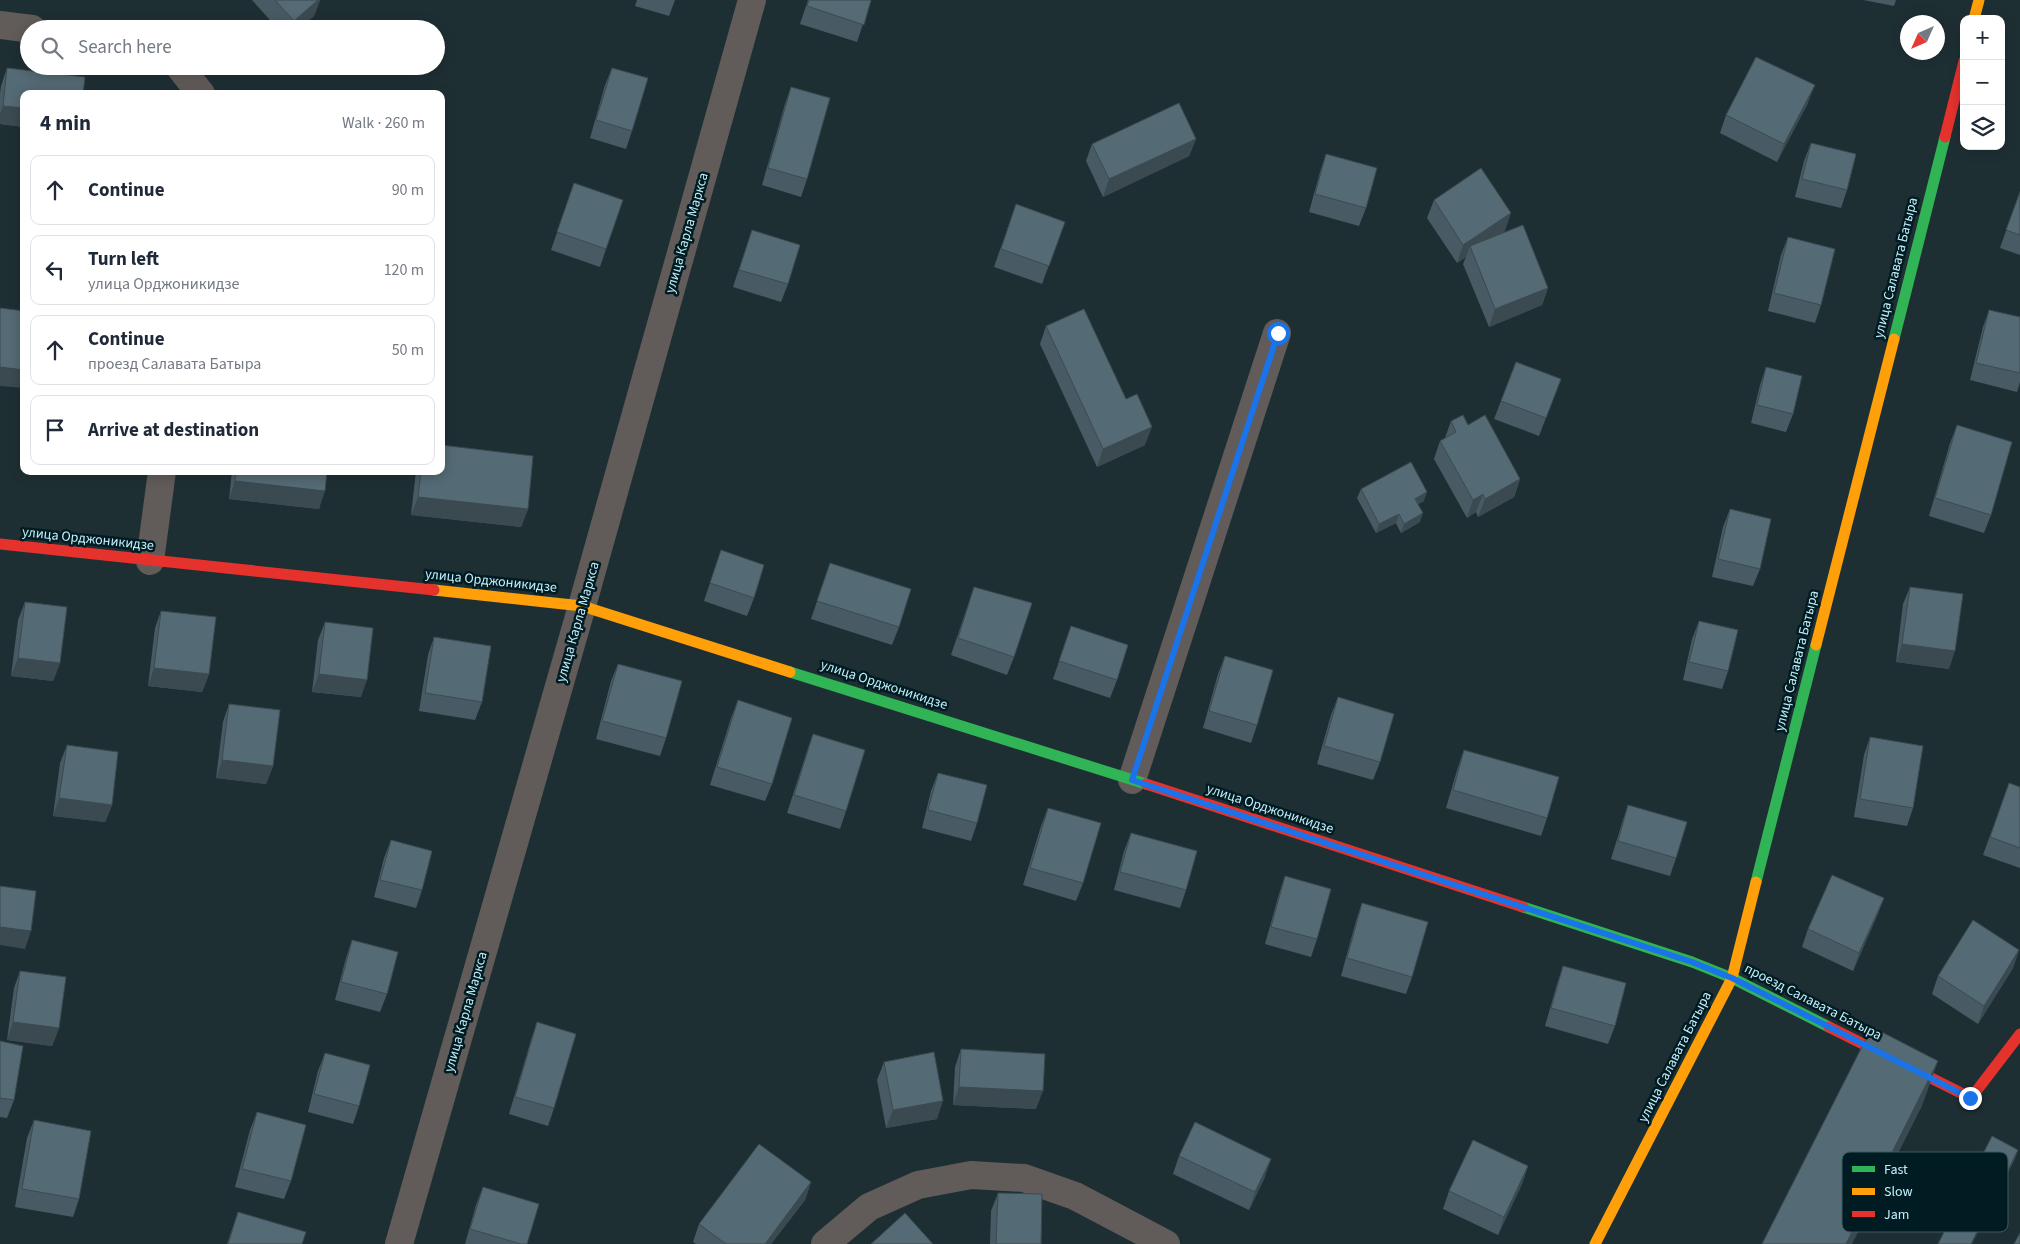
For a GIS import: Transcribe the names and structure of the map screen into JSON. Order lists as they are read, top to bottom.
{
  "streets": {
    "street": [
      "улица Карла Маркса",
      "улица Салавата Батыра",
      "улица Орджоникидзе",
      "проезд Салавата Батыра"
    ]
  },
  "crossings": [
    ["улица Карла Маркса", "улица Орджоникидзе"],
    ["улица Салавата Батыра", "улица Орджоникидзе"],
    ["улица Салавата Батыра", "проезд Салавата Батыра"],
    ["улица Орджоникидзе", "проезд Салавата Батыра"]
  ],
  "legend": ["Fast", "Slow", "Jam"],
  "north": "bottom left",
  "page": {
    "map_buttons": ["+", "−"],
    "search": "Search here",
    "heading": ["4 min", "Walk · 260 m"],
    "list": [
      ["Continue", "90 m"],
      ["Turn left", "улица Орджоникидзе", "120 m"],
      ["Continue", "проезд Салавата Батыра", "50 m"],
      "Arrive at destination"
    ]
  }
}
